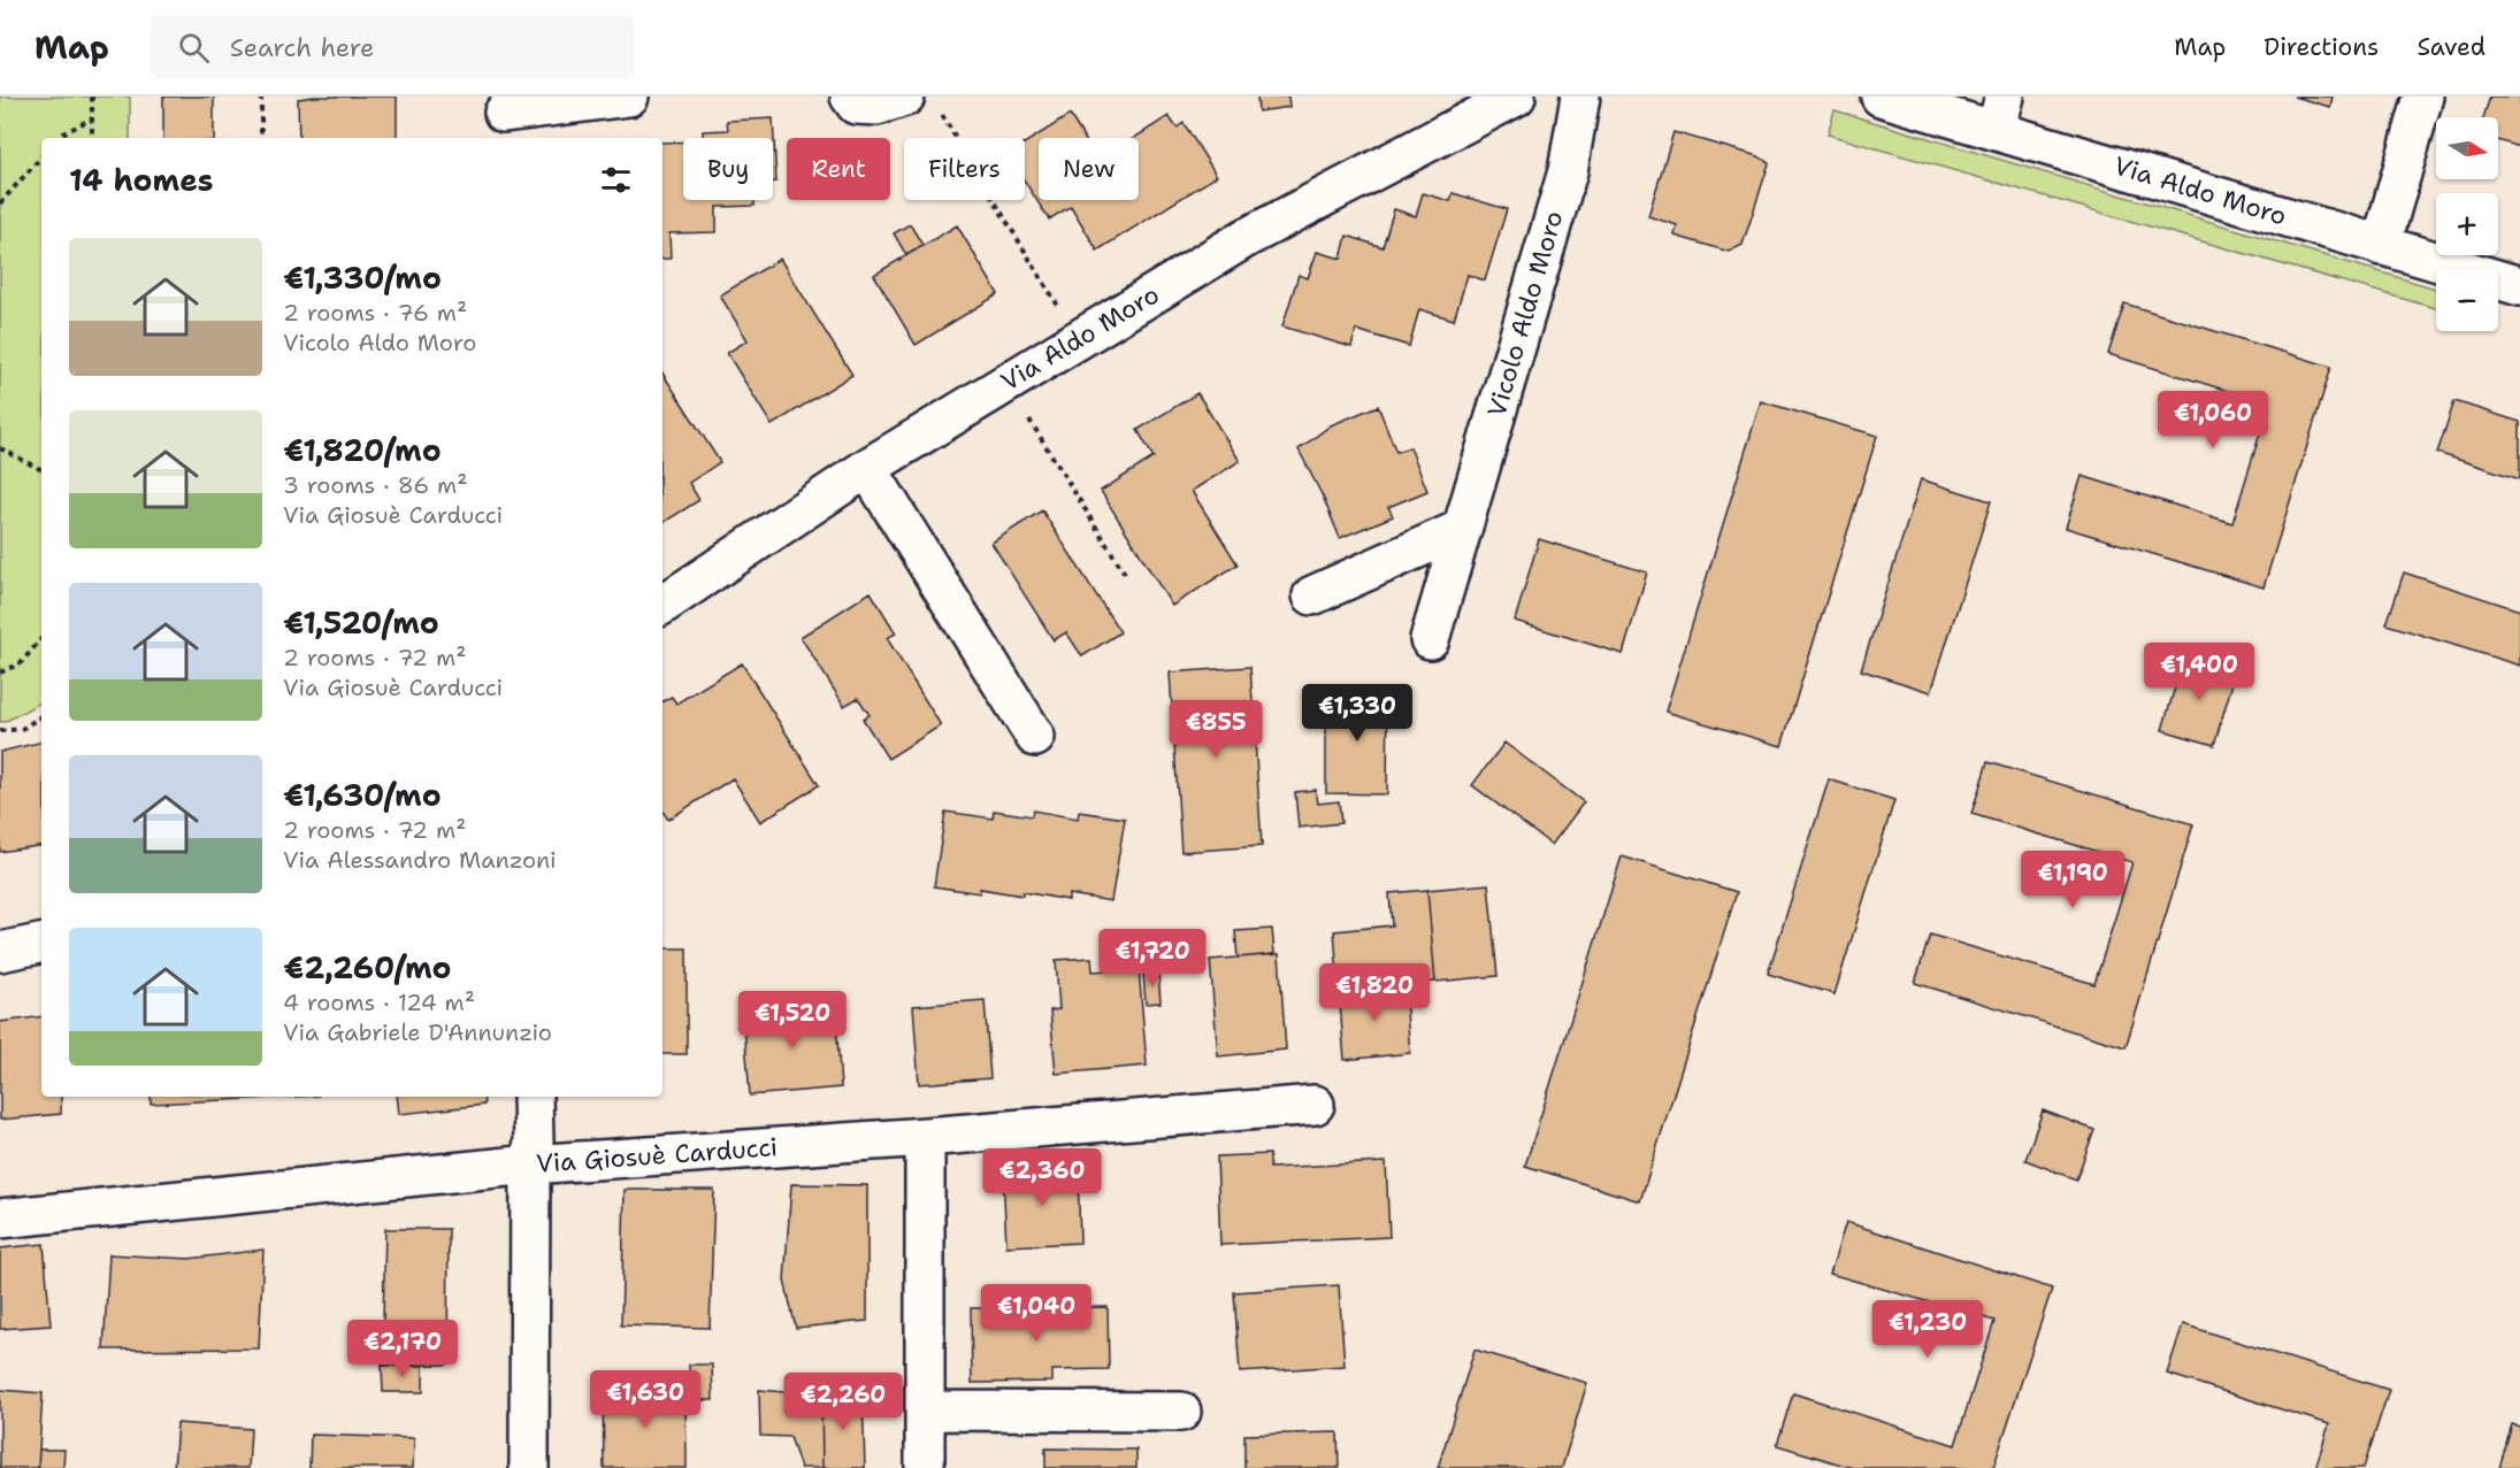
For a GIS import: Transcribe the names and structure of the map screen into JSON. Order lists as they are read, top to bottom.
{
  "streets": {
    "street": ["Via Aldo Moro", "Vicolo Aldo Moro", "Via Giosuè Carducci"]
  },
  "north": "right",
  "page": {
    "header": "Map",
    "search": "Search here",
    "nav": ["Map", "Directions", "Saved"],
    "map_buttons": ["+", "−"],
    "chip": [
      "Buy",
      "Rent",
      "Filters",
      "New"
    ],
    "heading": "14 homes",
    "list": [
      {
        "name": "€1,330/mo",
        "note": "2 rooms · 76 m² · Vicolo Aldo Moro"
      },
      {
        "name": "€1,820/mo",
        "note": "3 rooms · 86 m² · Via Giosuè Carducci"
      },
      {
        "name": "€1,520/mo",
        "note": "2 rooms · 72 m² · Via Giosuè Carducci"
      },
      {
        "name": "€1,630/mo",
        "note": "2 rooms · 72 m² · Via Alessandro Manzoni"
      },
      {
        "name": "€2,260/mo",
        "note": "4 rooms · 124 m² · Via Gabriele D'Annunzio"
      }
    ],
    "price": [
      "€1,060",
      "€1,400",
      "€1,330",
      "€855",
      "€1,190",
      "€1,720",
      "€1,820",
      "€1,520",
      "€2,360",
      "€1,040",
      "€1,230",
      "€2,170",
      "€1,630",
      "€2,260"
    ]
  }
}
